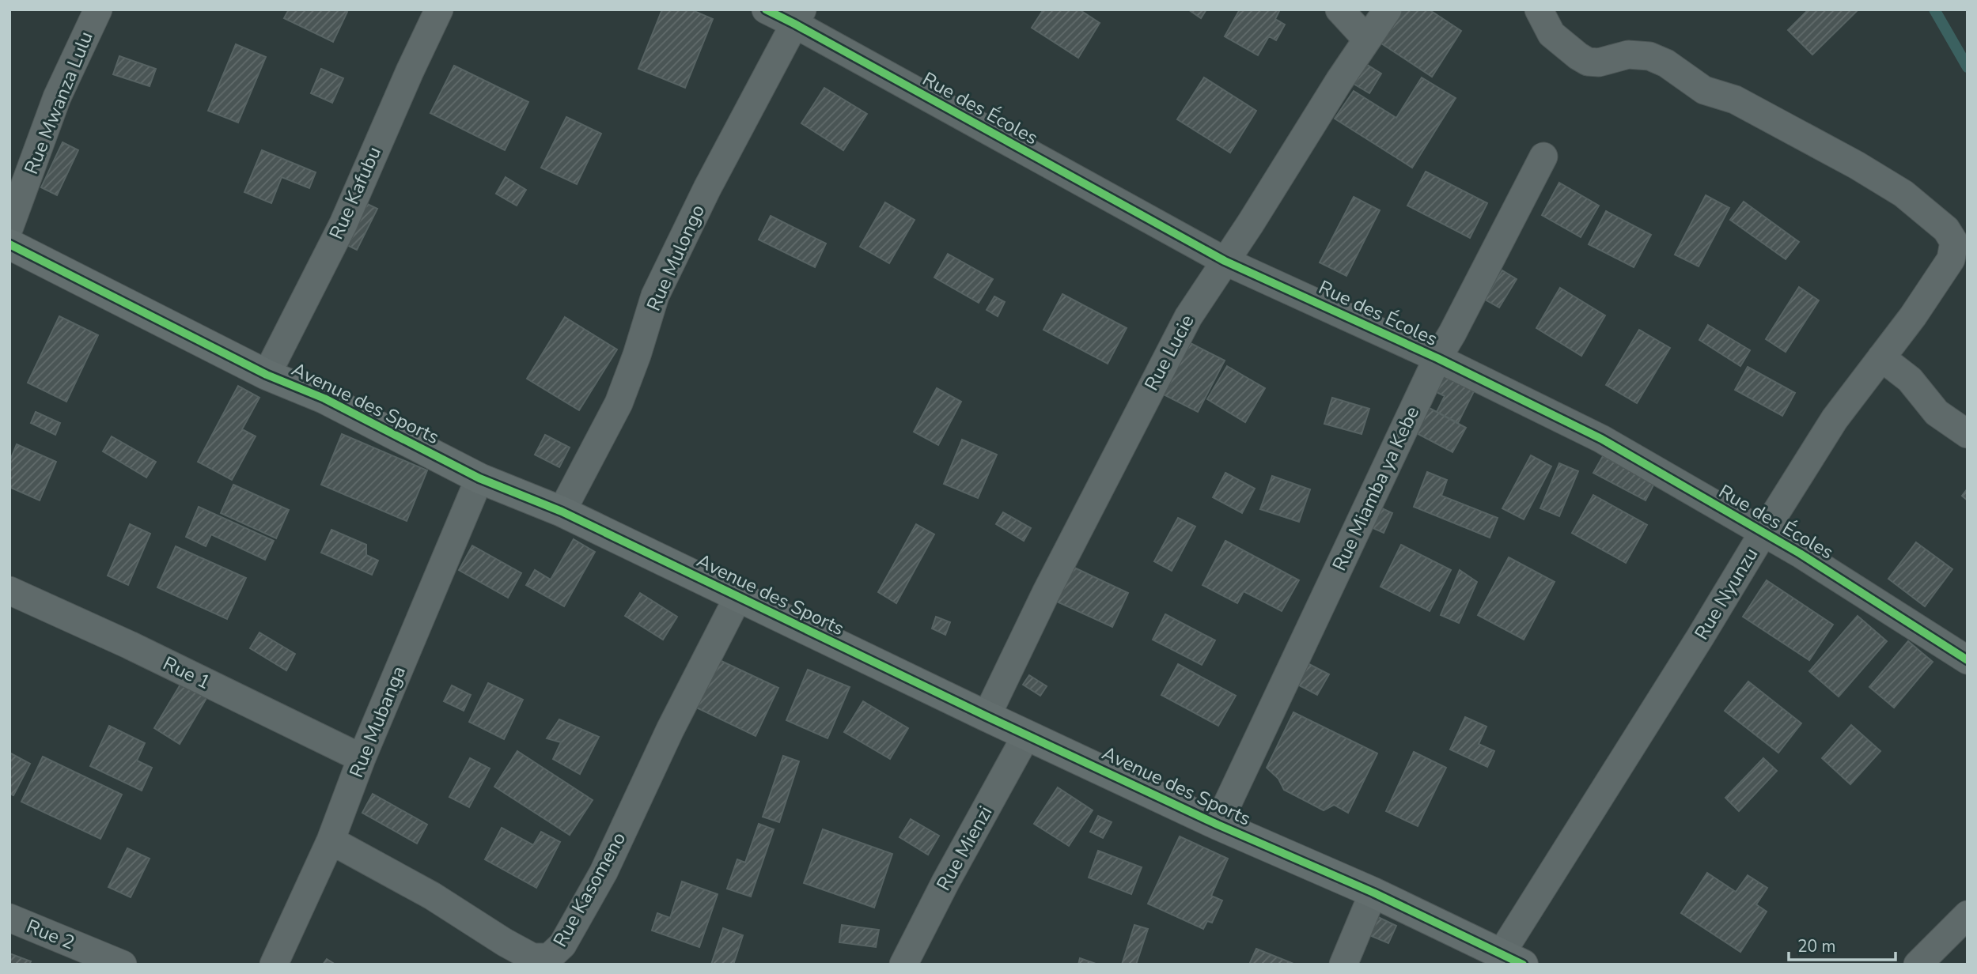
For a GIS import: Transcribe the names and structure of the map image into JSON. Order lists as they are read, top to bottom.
{
  "streets": {
    "street": [
      "Rue Mwanza Lulu",
      "Rue des Écoles",
      "Rue Kafubu",
      "Rue Mulongo",
      "Rue Lucie",
      "Avenue des Sports",
      "Rue Miamba ya Kebe",
      "Rue Nyunzu",
      "Rue 1",
      "Rue Mubanga",
      "Rue Mienzi",
      "Rue Kasomeno",
      "Rue 2"
    ]
  },
  "crossings": [
    ["Rue des Écoles", "Rue Mulongo"],
    ["Rue des Écoles", "Rue Lucie"],
    ["Rue des Écoles", "Rue Miamba ya Kebe"],
    ["Rue des Écoles", "Rue Nyunzu"],
    ["Rue Kafubu", "Avenue des Sports"],
    ["Rue Mulongo", "Avenue des Sports"],
    ["Rue Lucie", "Avenue des Sports"],
    ["Avenue des Sports", "Rue Miamba ya Kebe"],
    ["Avenue des Sports", "Rue Nyunzu"],
    ["Avenue des Sports", "Rue Mubanga"],
    ["Avenue des Sports", "Rue Mienzi"],
    ["Avenue des Sports", "Rue Kasomeno"],
    ["Rue 1", "Rue Mubanga"],
    ["Rue Mubanga", "Rue Kasomeno"]
  ],
  "scale_bar": "20 m"
}
